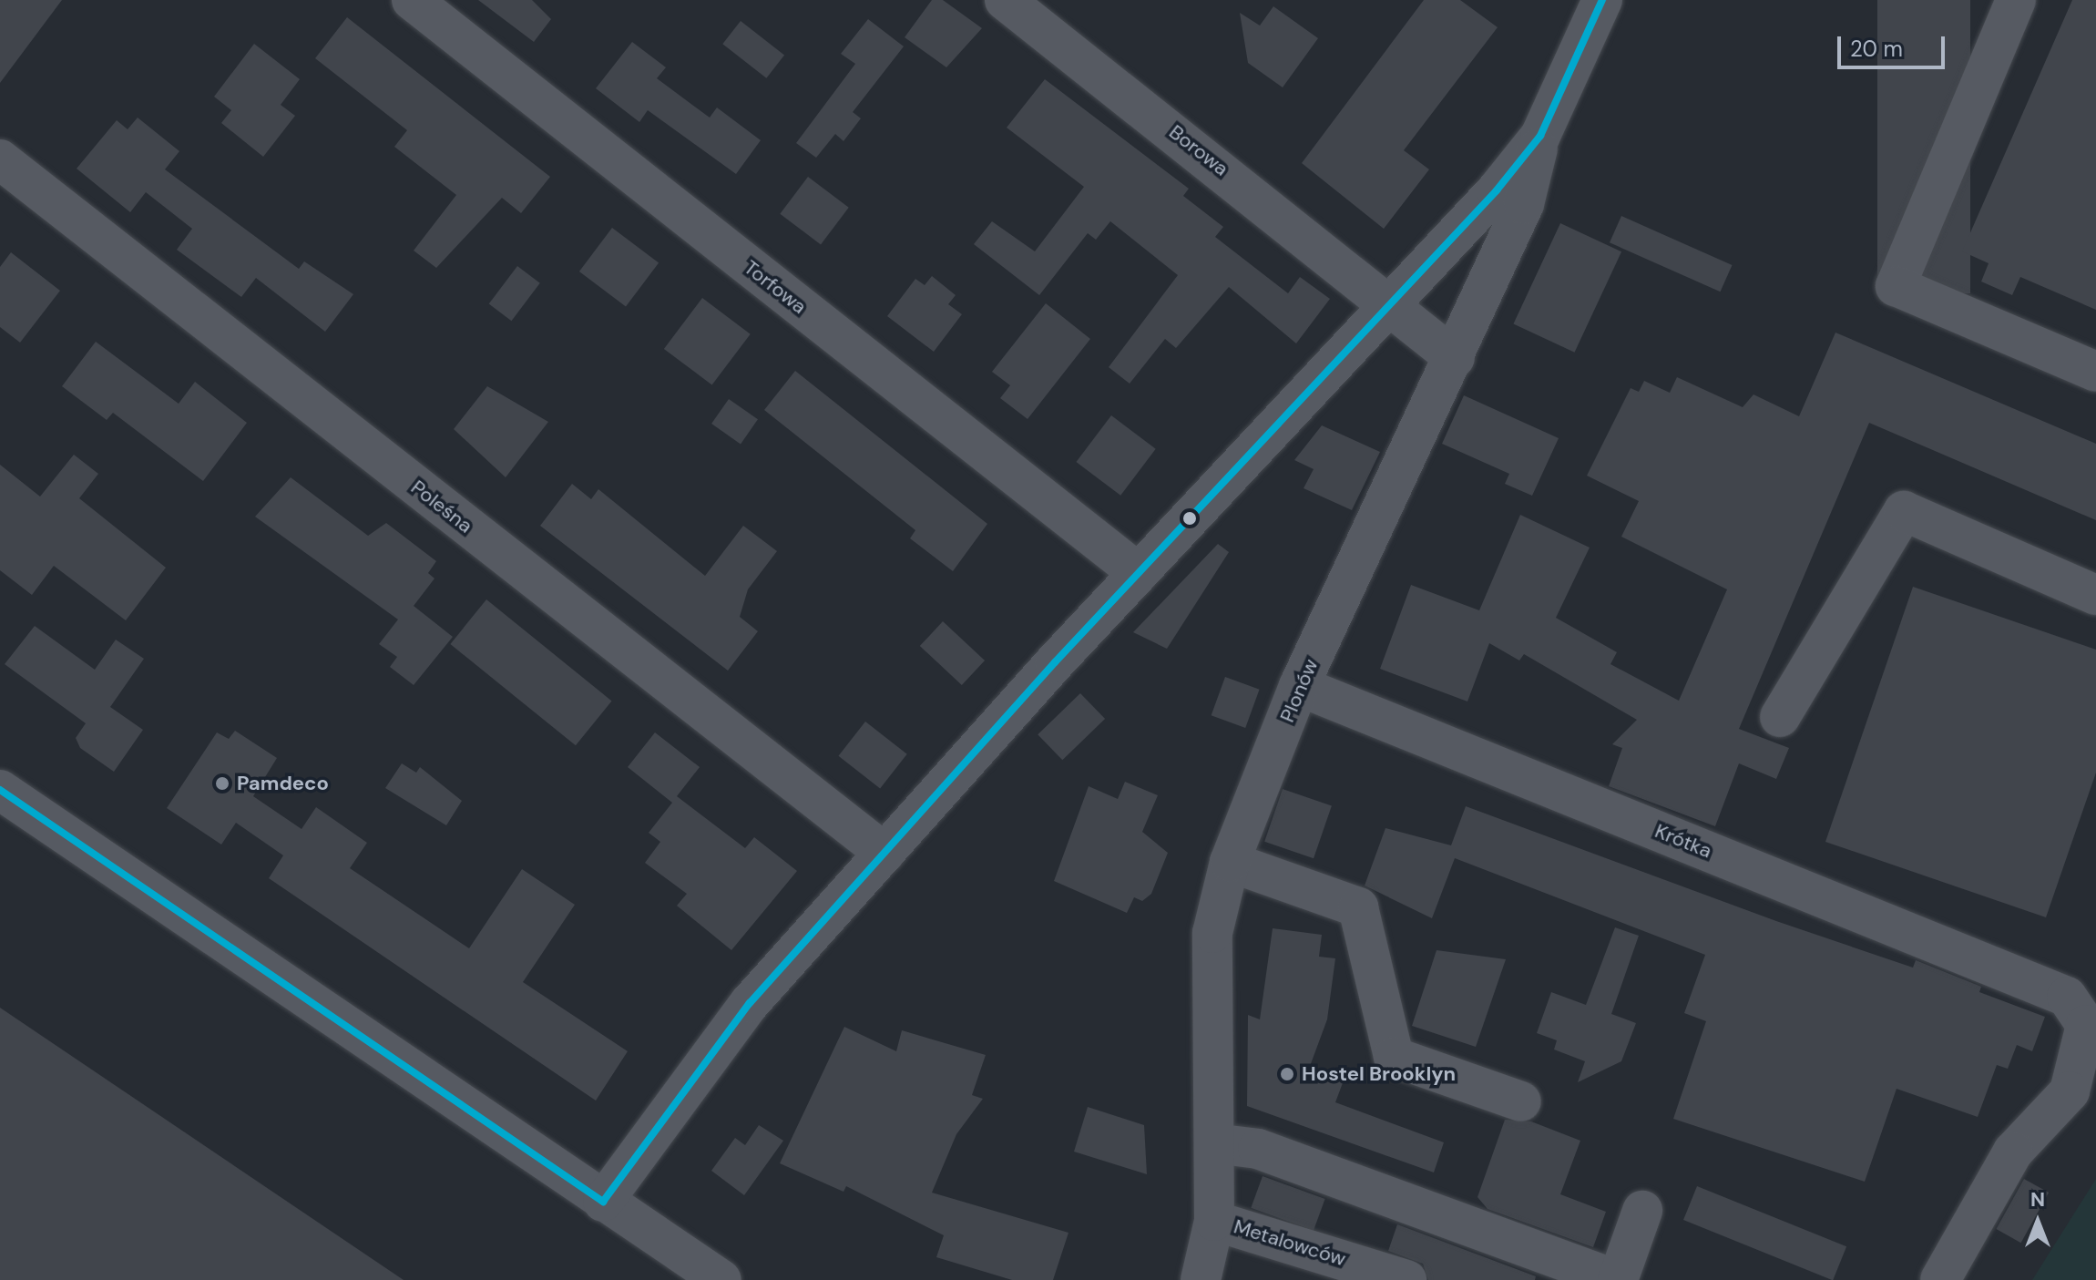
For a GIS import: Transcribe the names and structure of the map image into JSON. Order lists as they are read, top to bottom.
{
  "streets": {
    "street": [
      "Borowa",
      "Torfowa",
      "Poleśna",
      "Plonów",
      "Krótka",
      "Metalowców"
    ]
  },
  "crossings": [
    ["Borowa", "Plonów"],
    ["Torfowa", "Plonów"],
    ["Poleśna", "Plonów"],
    ["Plonów", "Krótka"],
    ["Plonów", "Metalowców"]
  ],
  "places": ["Pamdeco", "Hostel Brooklyn"],
  "scale_bar": "20 m",
  "north": "top"
}
